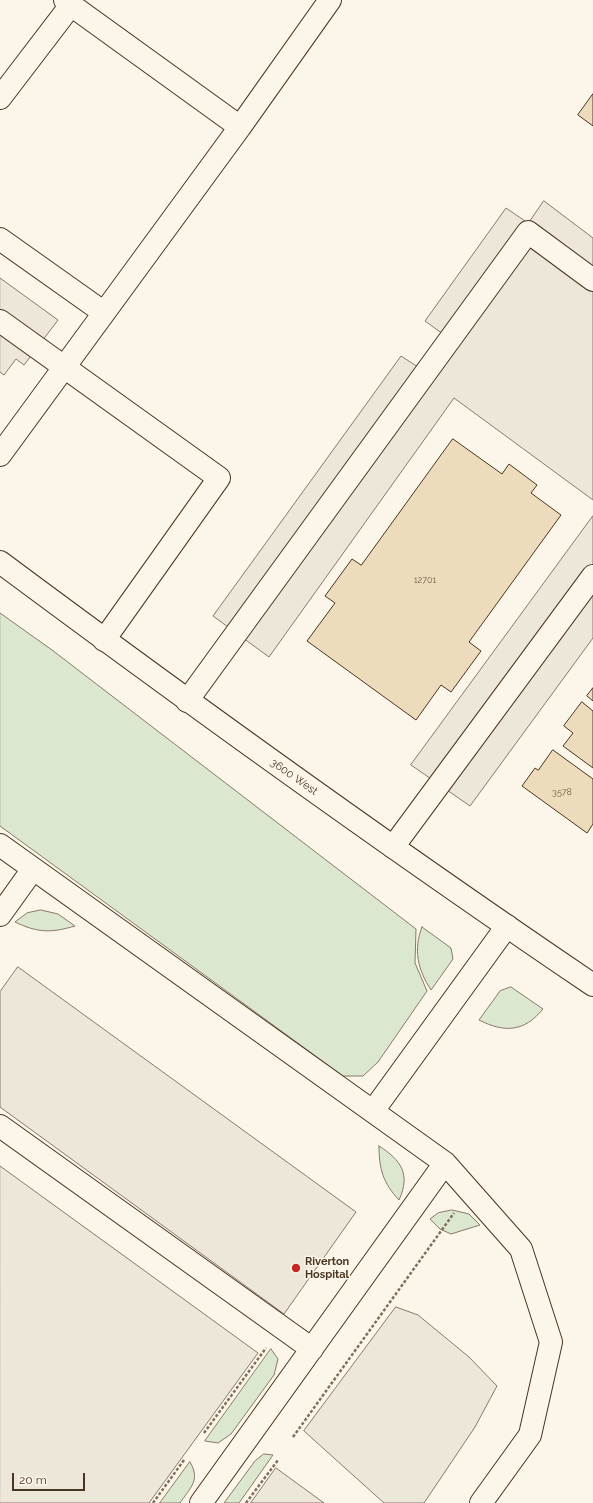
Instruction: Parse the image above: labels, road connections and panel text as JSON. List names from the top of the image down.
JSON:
{
  "streets": {
    "street": ["3600 West"]
  },
  "places": ["Riverton Hospital"],
  "house_numbers": ["12701", "3578"],
  "scale_bar": "20 m"
}
